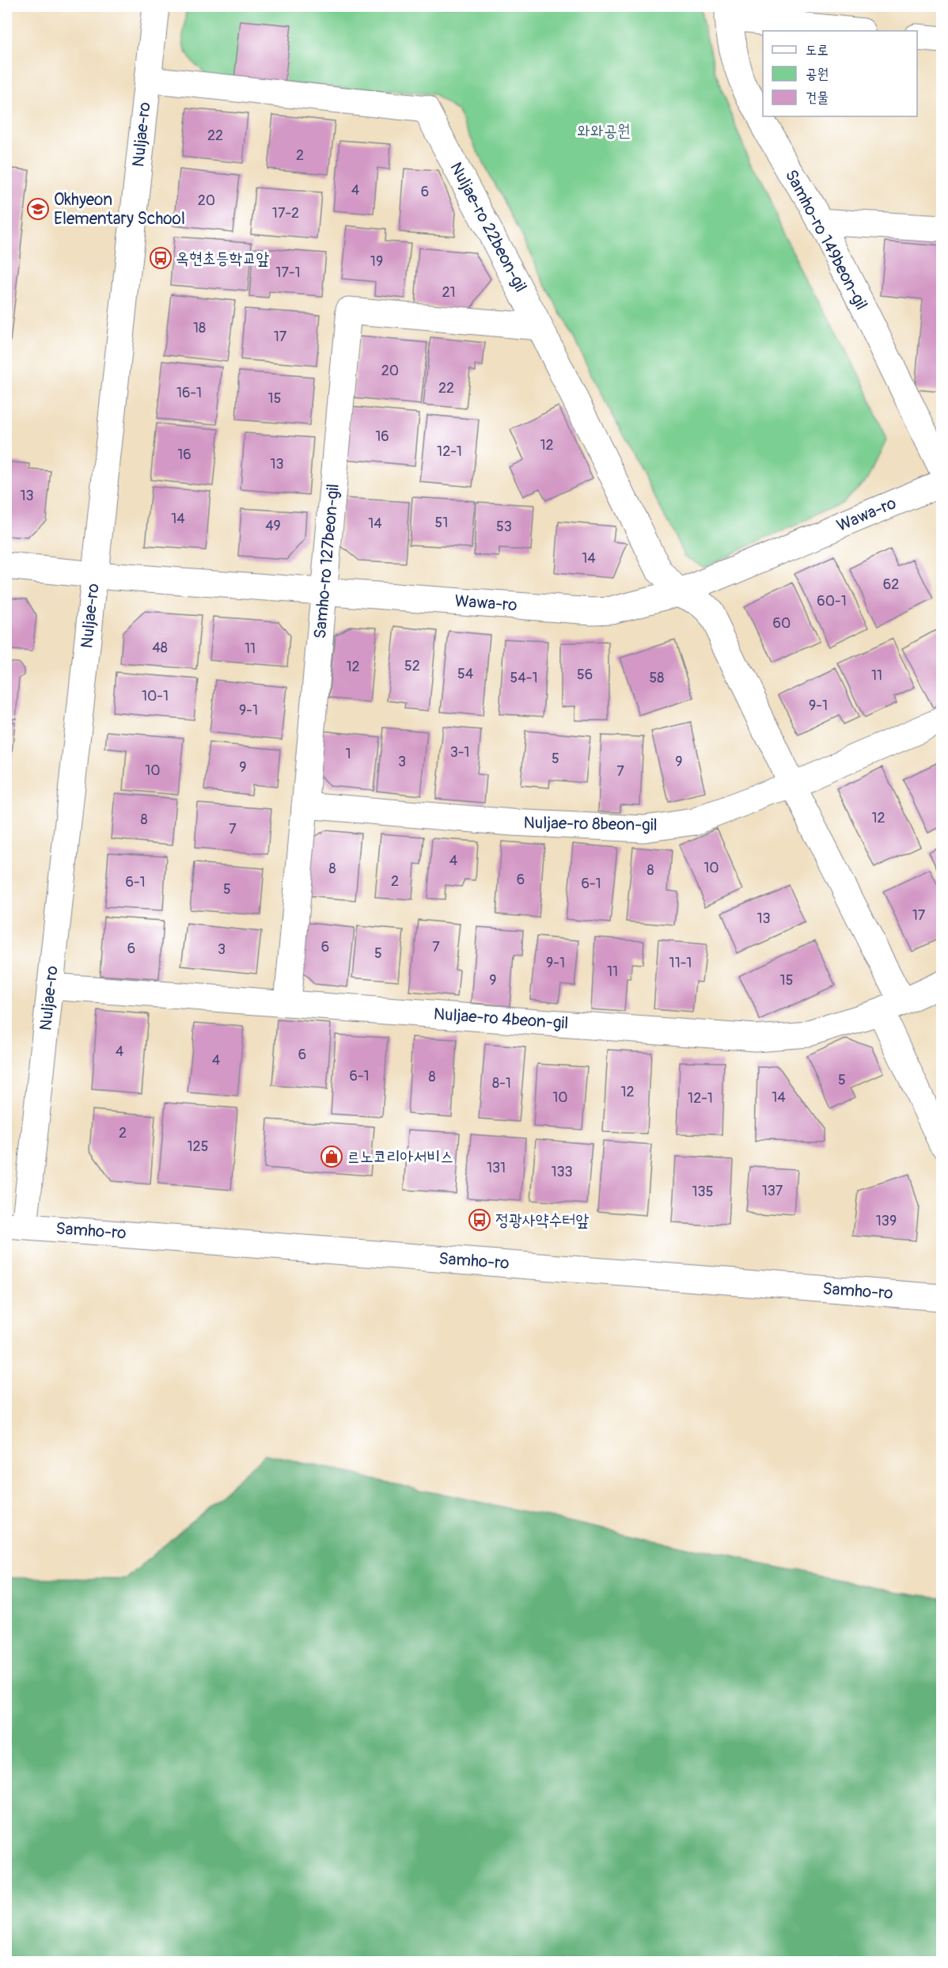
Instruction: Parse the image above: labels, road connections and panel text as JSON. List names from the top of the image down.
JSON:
{
  "streets": {
    "street": [
      "Nuljae-ro",
      "Nuljae-ro 22beon-gil",
      "Samho-ro 149beon-gil",
      "Wawa-ro",
      "Samho-ro 127beon-gil",
      "Nuljae-ro 8beon-gil",
      "Nuljae-ro 4beon-gil",
      "Samho-ro"
    ]
  },
  "crossings": [
    ["Nuljae-ro", "Nuljae-ro 22beon-gil"],
    ["Nuljae-ro", "Wawa-ro"],
    ["Nuljae-ro", "Nuljae-ro 4beon-gil"],
    ["Nuljae-ro", "Samho-ro"],
    ["Nuljae-ro 22beon-gil", "Wawa-ro"],
    ["Nuljae-ro 22beon-gil", "Samho-ro 127beon-gil"],
    ["Wawa-ro", "Samho-ro 127beon-gil"],
    ["Samho-ro 127beon-gil", "Nuljae-ro 8beon-gil"],
    ["Samho-ro 127beon-gil", "Nuljae-ro 4beon-gil"]
  ],
  "parks": ["와와공원"],
  "places": {
    "school or university": ["Okhyeon Elementary School"],
    "bus stop": ["옥현초등학교앞", "정광사약수터앞"],
    "shop": ["르노코리아서비스"]
  },
  "house_numbers": [
    "22",
    "2",
    "4",
    "6",
    "20",
    "17-2",
    "19",
    "17-1",
    "21",
    "18",
    "17",
    "20",
    "22",
    "16-1",
    "15",
    "16",
    "12",
    "12-1",
    "16",
    "13",
    "13",
    "14",
    "51",
    "14",
    "49",
    "53",
    "14",
    "62",
    "60-1",
    "60",
    "48",
    "11",
    "52",
    "12",
    "54",
    "56",
    "11",
    "54-1",
    "58",
    "10-1",
    "9-1",
    "9-1",
    "3-1",
    "1",
    "5",
    "3",
    "9",
    "9",
    "10",
    "7",
    "12",
    "8",
    "7",
    "4",
    "10",
    "8",
    "8",
    "6",
    "2",
    "6-1",
    "6-1",
    "5",
    "17",
    "13",
    "6",
    "7",
    "6",
    "3",
    "5",
    "9-1",
    "11-1",
    "11",
    "9",
    "15",
    "4",
    "6",
    "4",
    "6-1",
    "8",
    "5",
    "8-1",
    "12",
    "10",
    "14",
    "12-1",
    "2",
    "125",
    "131",
    "133",
    "137",
    "135",
    "139"
  ],
  "legend": ["도로", "공원", "건물"]
}
